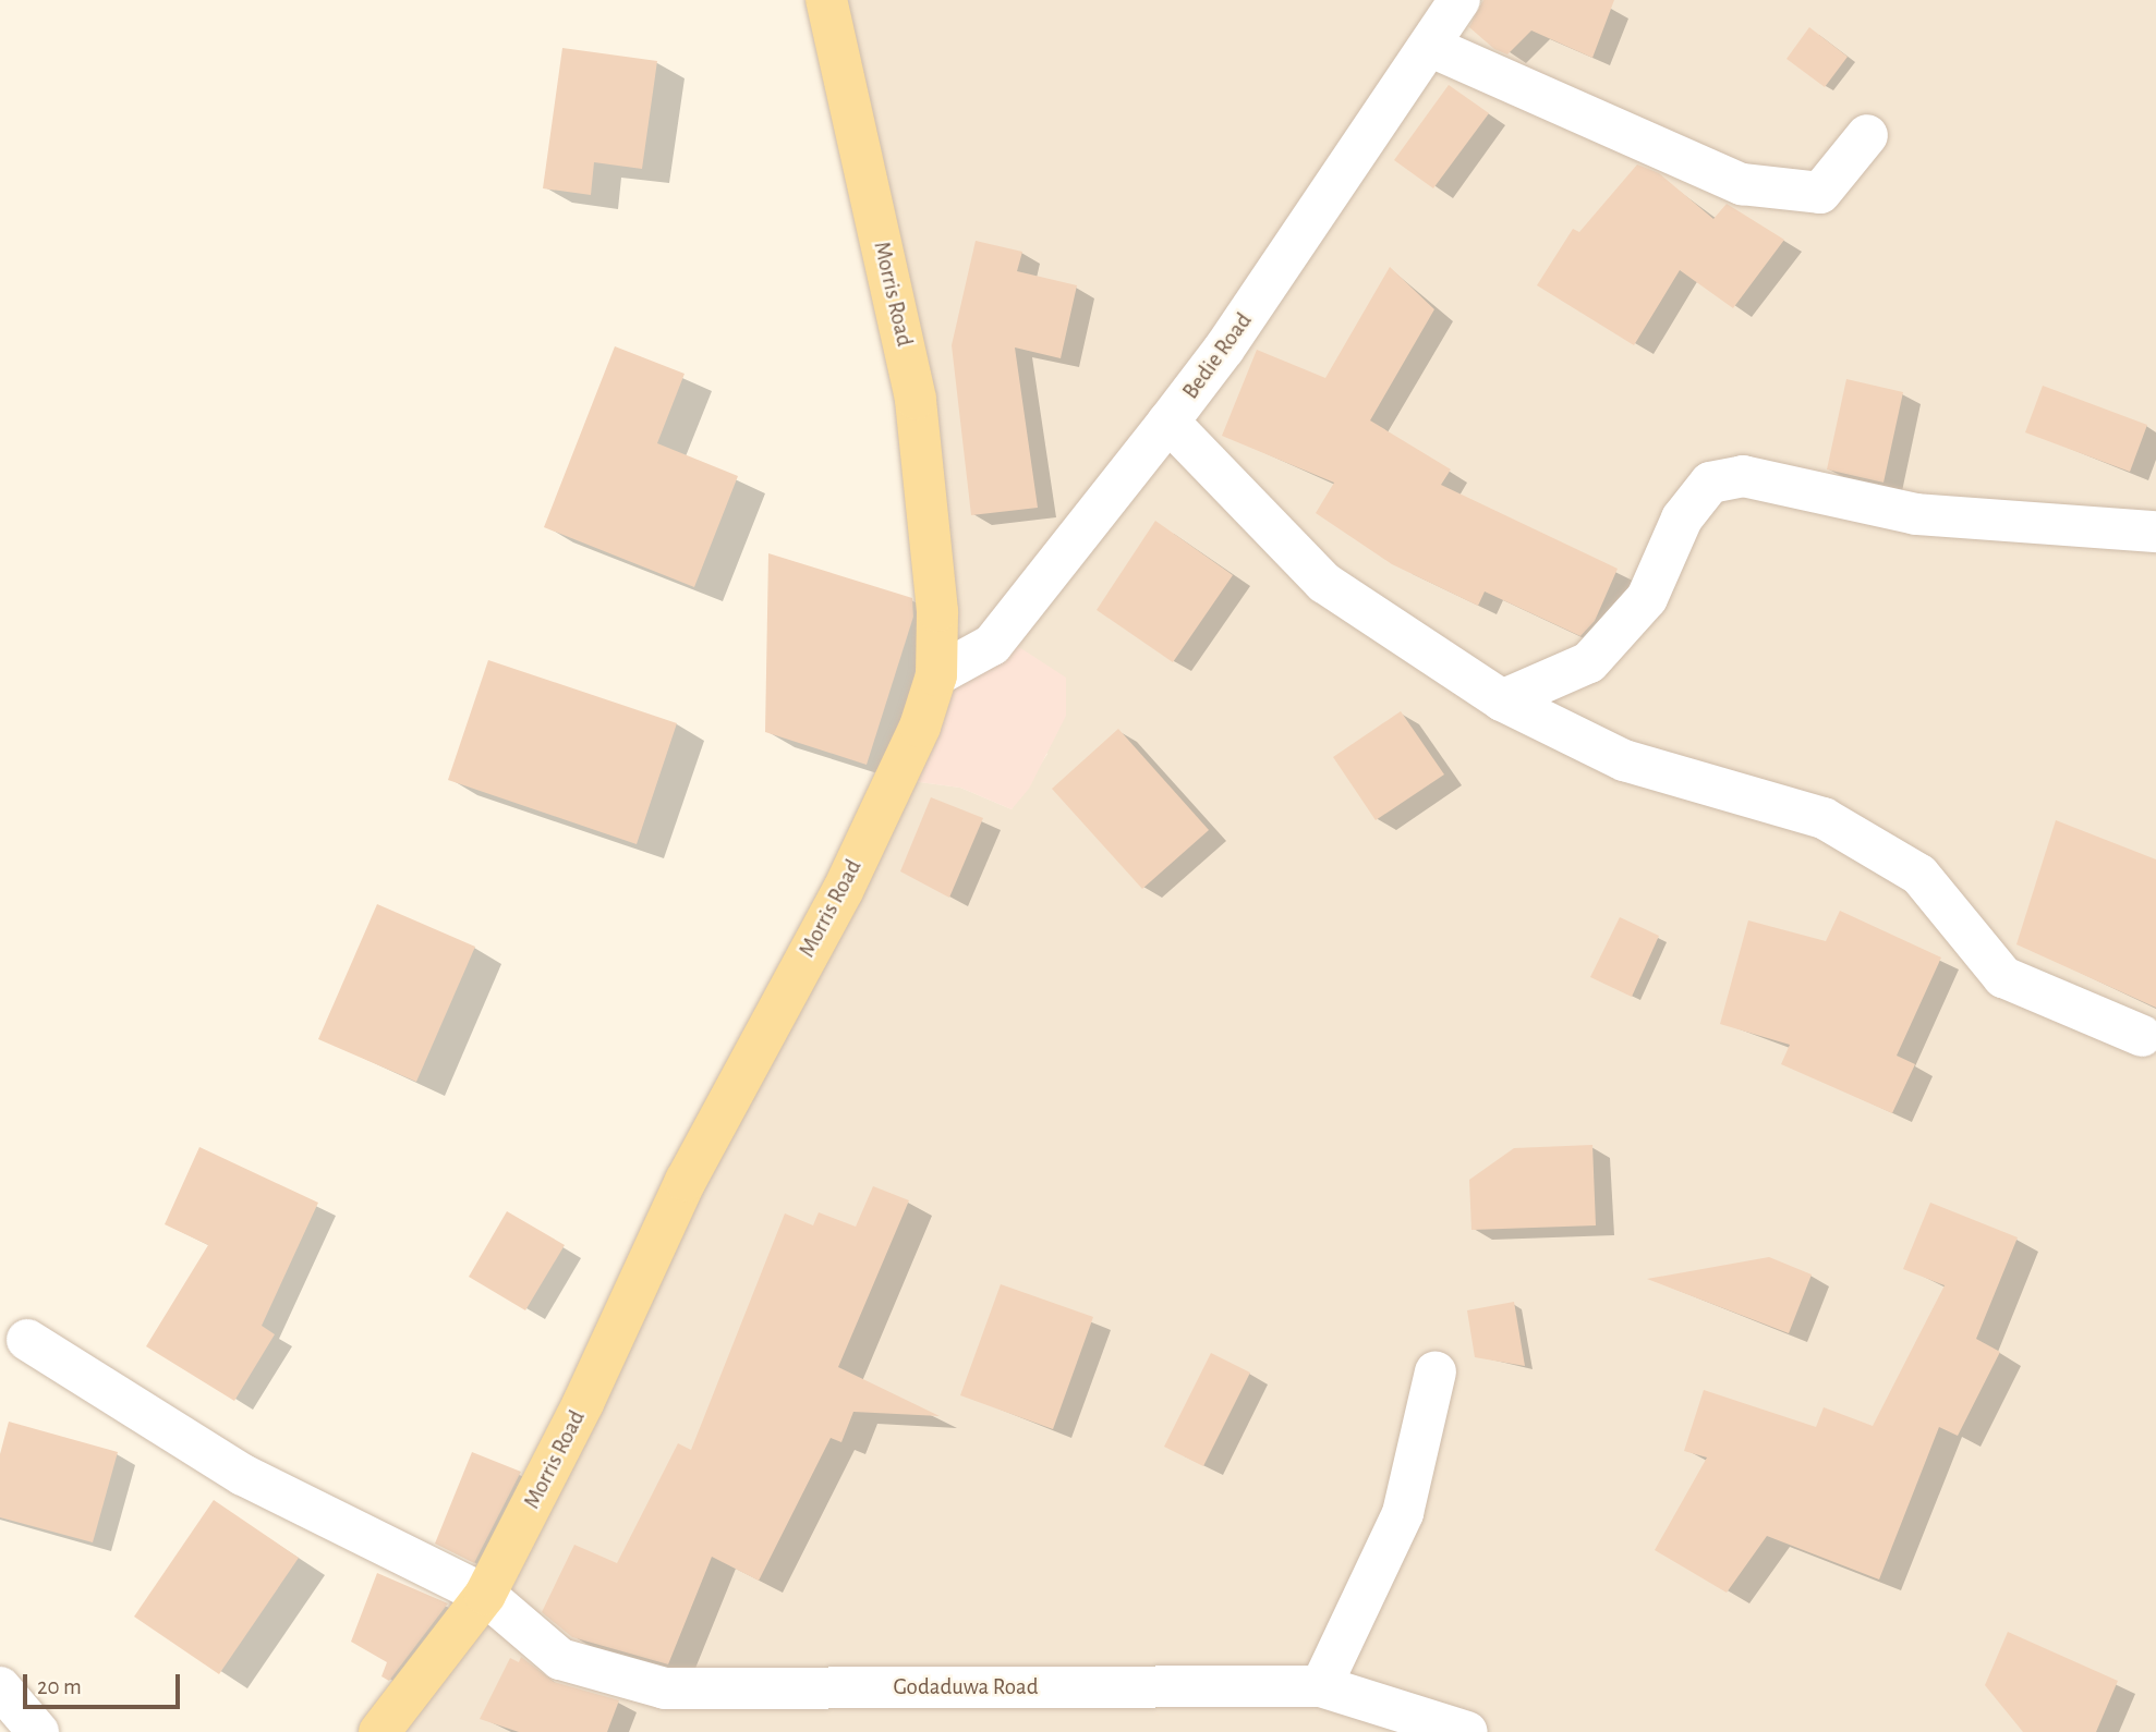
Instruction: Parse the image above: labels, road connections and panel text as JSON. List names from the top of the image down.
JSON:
{
  "streets": {
    "main road": ["Morris Road"],
    "street": ["Bedie Road", "Godaduwa Road"]
  },
  "crossings": [
    ["Morris Road", "Bedie Road"],
    ["Morris Road", "Godaduwa Road"]
  ],
  "scale_bar": "20 m"
}
